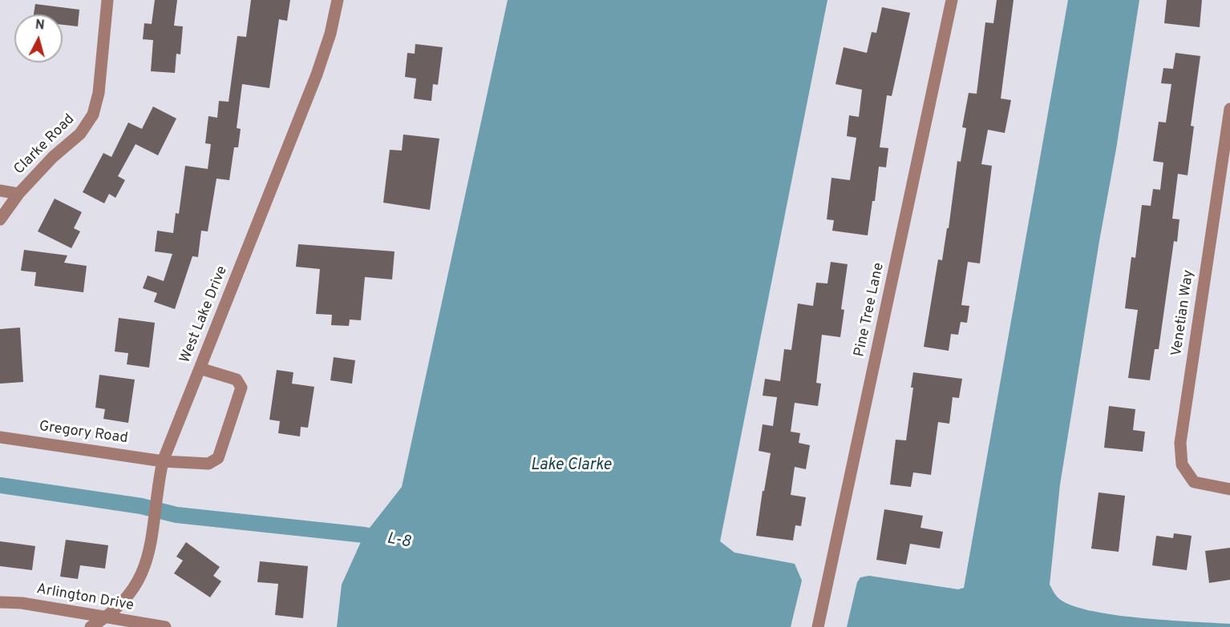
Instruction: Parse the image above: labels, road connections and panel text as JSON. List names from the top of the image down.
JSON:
{
  "streets": {
    "street": [
      "Clarke Road",
      "Pine Tree Lane",
      "Venetian Way",
      "West Lake Drive",
      "Gregory Road",
      "Arlington Drive"
    ]
  },
  "crossings": [
    ["West Lake Drive", "Gregory Road"],
    ["West Lake Drive", "Arlington Drive"]
  ],
  "water": ["Lake Clarke", "L-8"],
  "north": "top"
}
